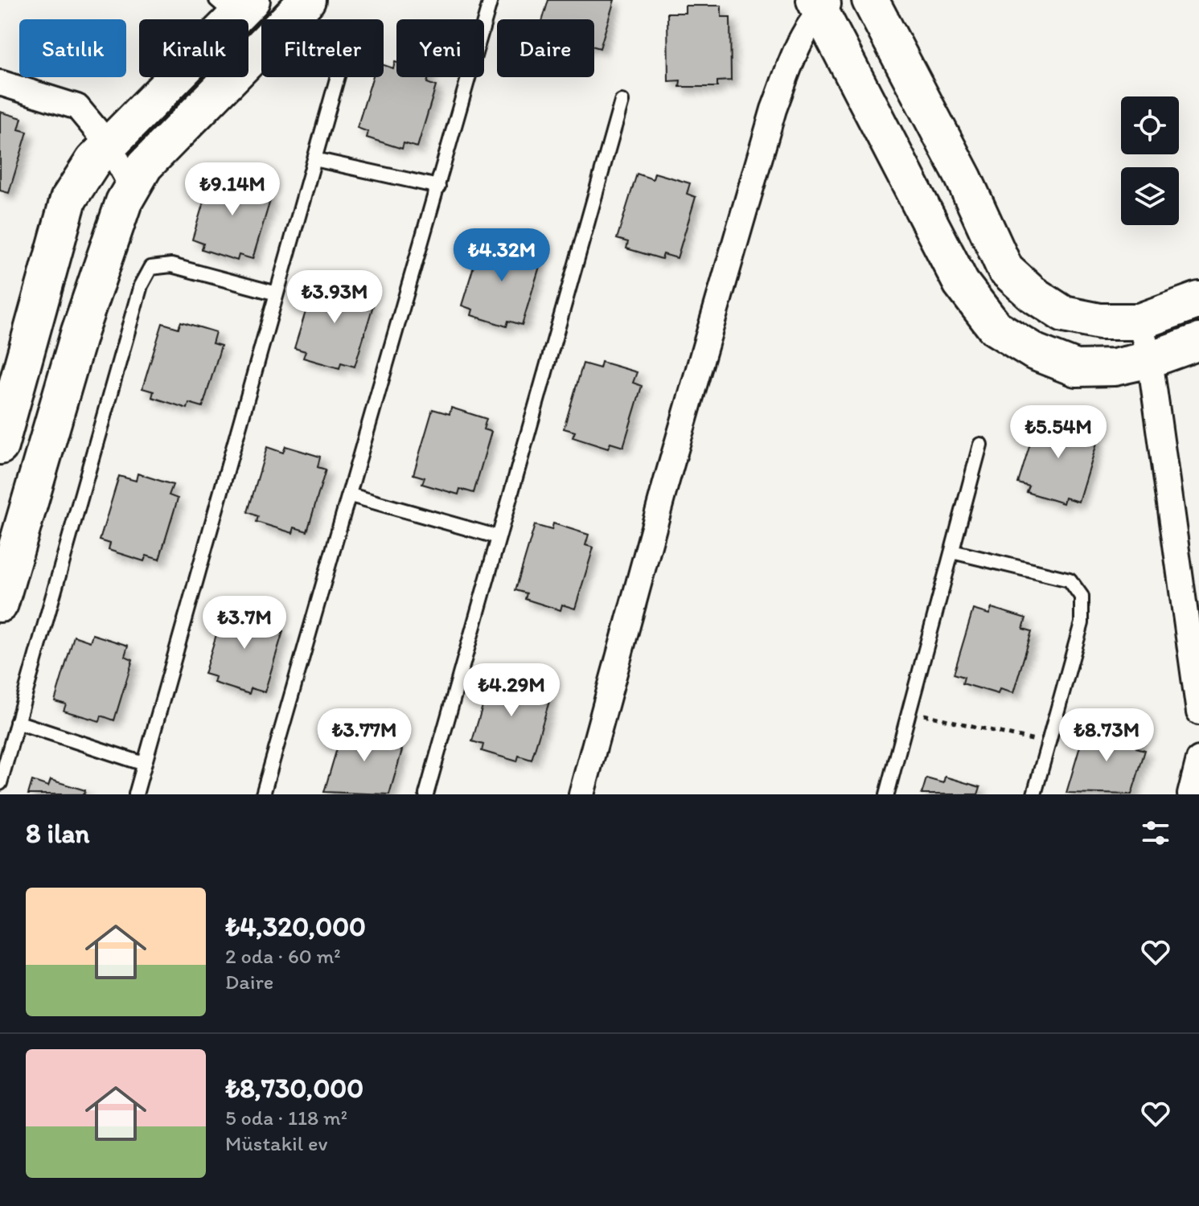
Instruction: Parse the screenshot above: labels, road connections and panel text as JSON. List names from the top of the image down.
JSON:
{
  "page": {
    "chip": [
      "Satılık",
      "Kiralık",
      "Filtreler",
      "Yeni",
      "Daire"
    ],
    "price": [
      "₺9.14M",
      "₺4.32M",
      "₺3.93M",
      "₺5.54M",
      "₺3.7M",
      "₺4.29M",
      "₺3.77M",
      "₺8.73M"
    ],
    "heading": "8 ilan",
    "list": [
      {
        "name": "₺4,320,000",
        "note": "2 oda · 60 m² · Daire"
      },
      {
        "name": "₺8,730,000",
        "note": "5 oda · 118 m² · Müstakil ev"
      }
    ]
  }
}
